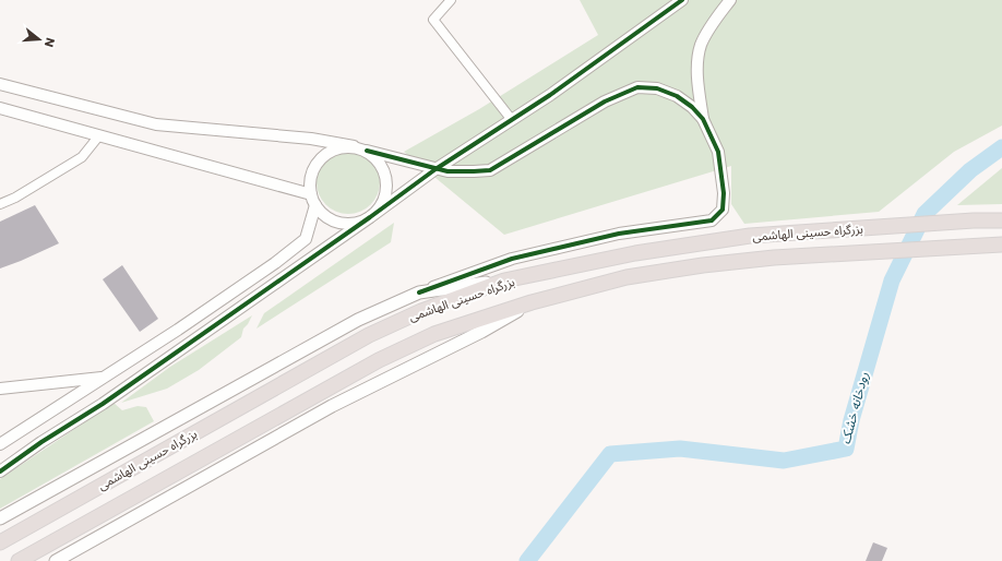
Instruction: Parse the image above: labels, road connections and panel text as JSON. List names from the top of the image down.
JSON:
{
  "streets": {
    "highway": ["بزرگراه حسینی الهاشمی"]
  },
  "water": ["رودخانه خشک"],
  "north": "right"
}
